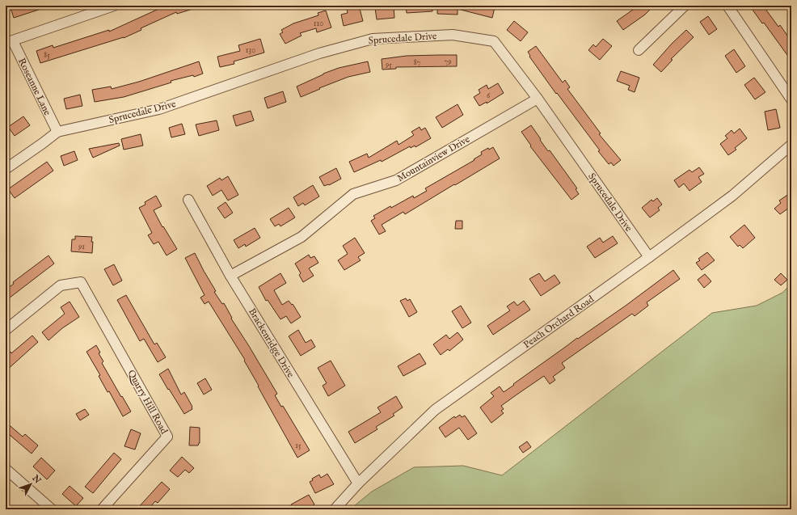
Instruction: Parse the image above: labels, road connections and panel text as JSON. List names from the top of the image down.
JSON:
{
  "streets": {
    "street": [
      "Sprucedale Drive",
      "Roseanne Lane",
      "Mountainview Drive",
      "Peach Orchard Road",
      "Brackenridge Drive",
      "Quarry Hill Road"
    ]
  },
  "crossings": [
    ["Sprucedale Drive", "Roseanne Lane"],
    ["Sprucedale Drive", "Mountainview Drive"],
    ["Sprucedale Drive", "Peach Orchard Road"],
    ["Mountainview Drive", "Brackenridge Drive"],
    ["Peach Orchard Road", "Brackenridge Drive"]
  ],
  "house_numbers": [
    "110",
    "130",
    "85",
    "79",
    "87",
    "95",
    "6",
    "91",
    "15"
  ],
  "north": "top right"
}
